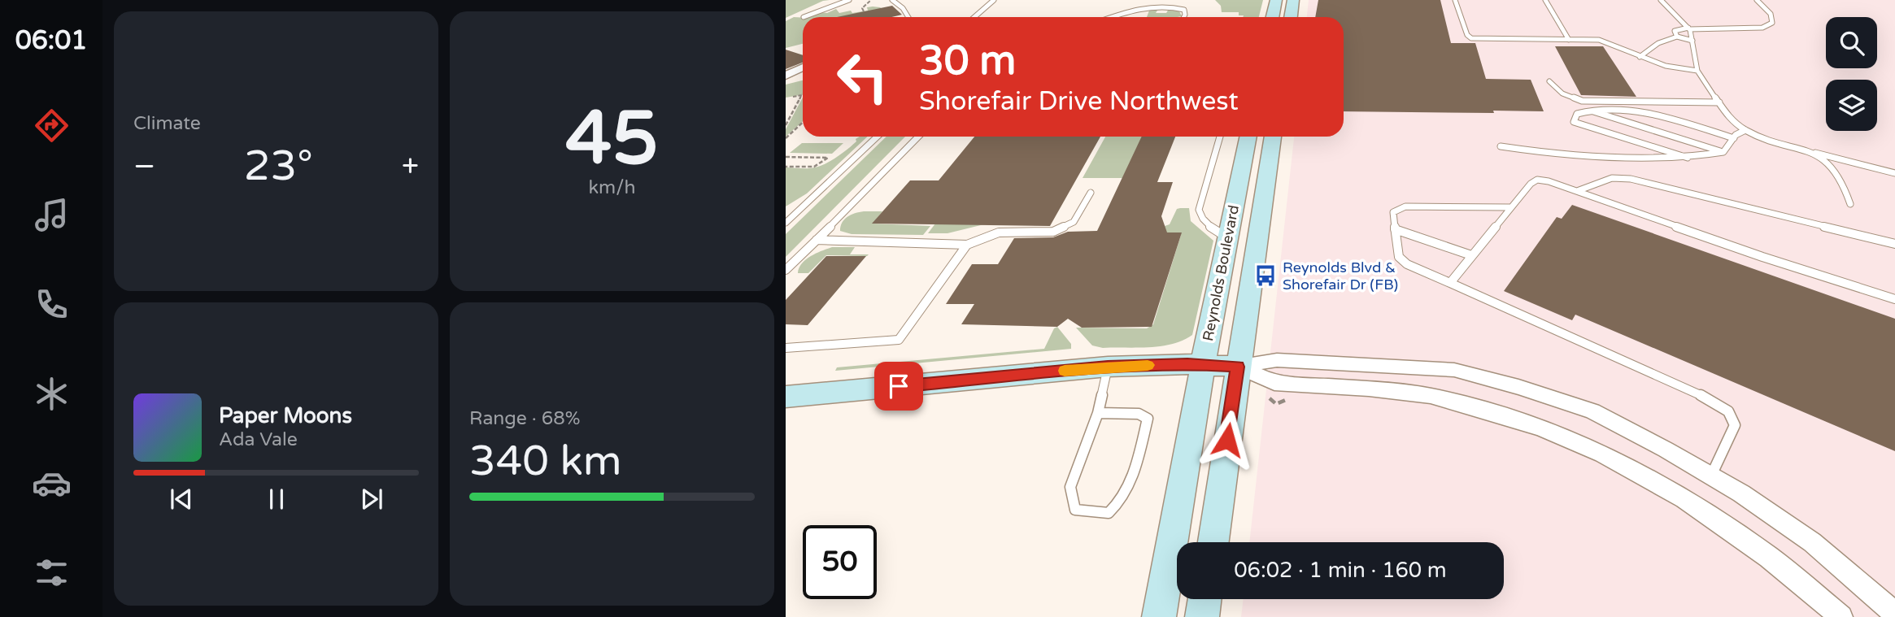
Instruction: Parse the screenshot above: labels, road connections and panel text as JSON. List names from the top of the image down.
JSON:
{
  "streets": {
    "main road": ["Reynolds Boulevard"]
  },
  "places": {
    "bus stop": ["Reynolds Blvd & Shorefair Dr (FB)"]
  },
  "page": {
    "tabs": "06:01",
    "tile": [
      "Climate",
      ["45", "km/h"],
      ["Range · 68%", "340 km"]
    ],
    "turn": ["30 m", "Shorefair Drive Northwest"],
    "heat": ["−", "23°", "+"],
    "song": ["Paper Moons", "Ada Vale"],
    "limit": "50",
    "trip": "06:02 · 1 min · 160 m"
  }
}
